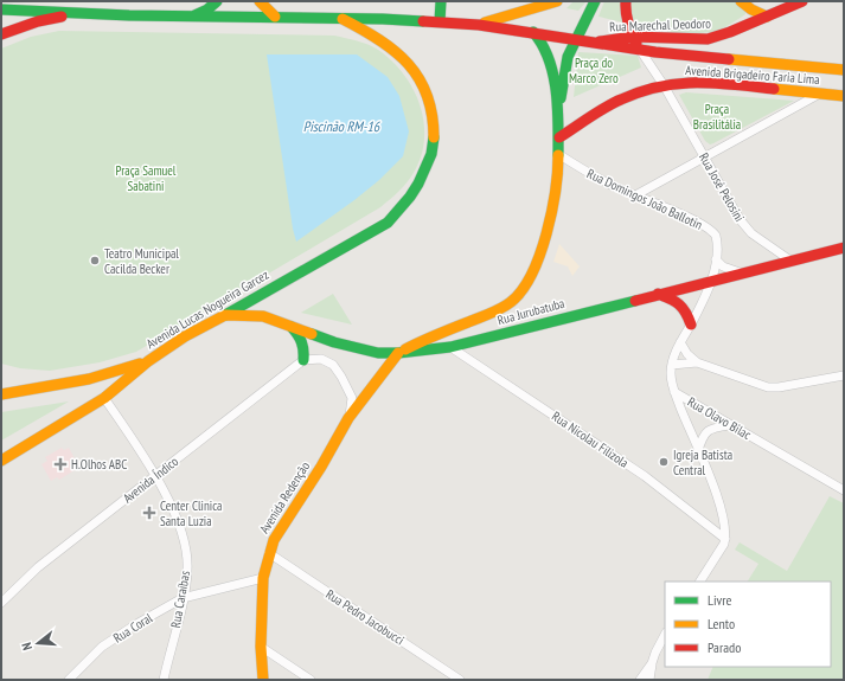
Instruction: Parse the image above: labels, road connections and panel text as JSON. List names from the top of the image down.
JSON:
{
  "streets": {
    "main road": [
      "Rua Marechal Deodoro",
      "Avenida Brigadeiro Faria Lima",
      "Avenida Lucas Nogueira Garcez",
      "Rua Jurubatuba",
      "Avenida Redenção"
    ],
    "street": [
      "Rua José Pelosini",
      "Rua Domingos João Ballotin",
      "Rua Olavo Bilac",
      "Rua Nicolau Filizola",
      "Avenida Índico",
      "Rua Caraíbas",
      "Rua Pedro Jacobucci",
      "Rua Coral"
    ]
  },
  "crossings": [
    ["Rua Marechal Deodoro", "Avenida Brigadeiro Faria Lima"],
    ["Rua Marechal Deodoro", "Rua José Pelosini"],
    ["Rua Marechal Deodoro", "Avenida Lucas Nogueira Garcez"],
    ["Avenida Brigadeiro Faria Lima", "Rua José Pelosini"],
    ["Rua José Pelosini", "Rua Jurubatuba"],
    ["Rua Domingos João Ballotin", "Rua Jurubatuba"],
    ["Rua Domingos João Ballotin", "Rua Olavo Bilac"],
    ["Avenida Lucas Nogueira Garcez", "Rua Jurubatuba"],
    ["Avenida Lucas Nogueira Garcez", "Rua Caraíbas"],
    ["Rua Jurubatuba", "Rua Olavo Bilac"],
    ["Rua Jurubatuba", "Rua Nicolau Filizola"],
    ["Rua Jurubatuba", "Avenida Redenção"],
    ["Avenida Índico", "Rua Caraíbas"],
    ["Avenida Redenção", "Rua Pedro Jacobucci"],
    ["Avenida Redenção", "Rua Coral"],
    ["Rua Caraíbas", "Rua Coral"]
  ],
  "water": ["Piscinão RM-16"],
  "parks": ["Praça do Marco Zero", "Praça Brasilitália", "Praça Samuel Sabatini"],
  "places": {
    "other": ["Teatro Municipal Cacilda Becker", "Igreja Batista Central"],
    "health": ["H.Olhos ABC", "Center Clinica Santa Luzia"]
  },
  "legend": ["Livre", "Lento", "Parado"],
  "north": "left"
}
